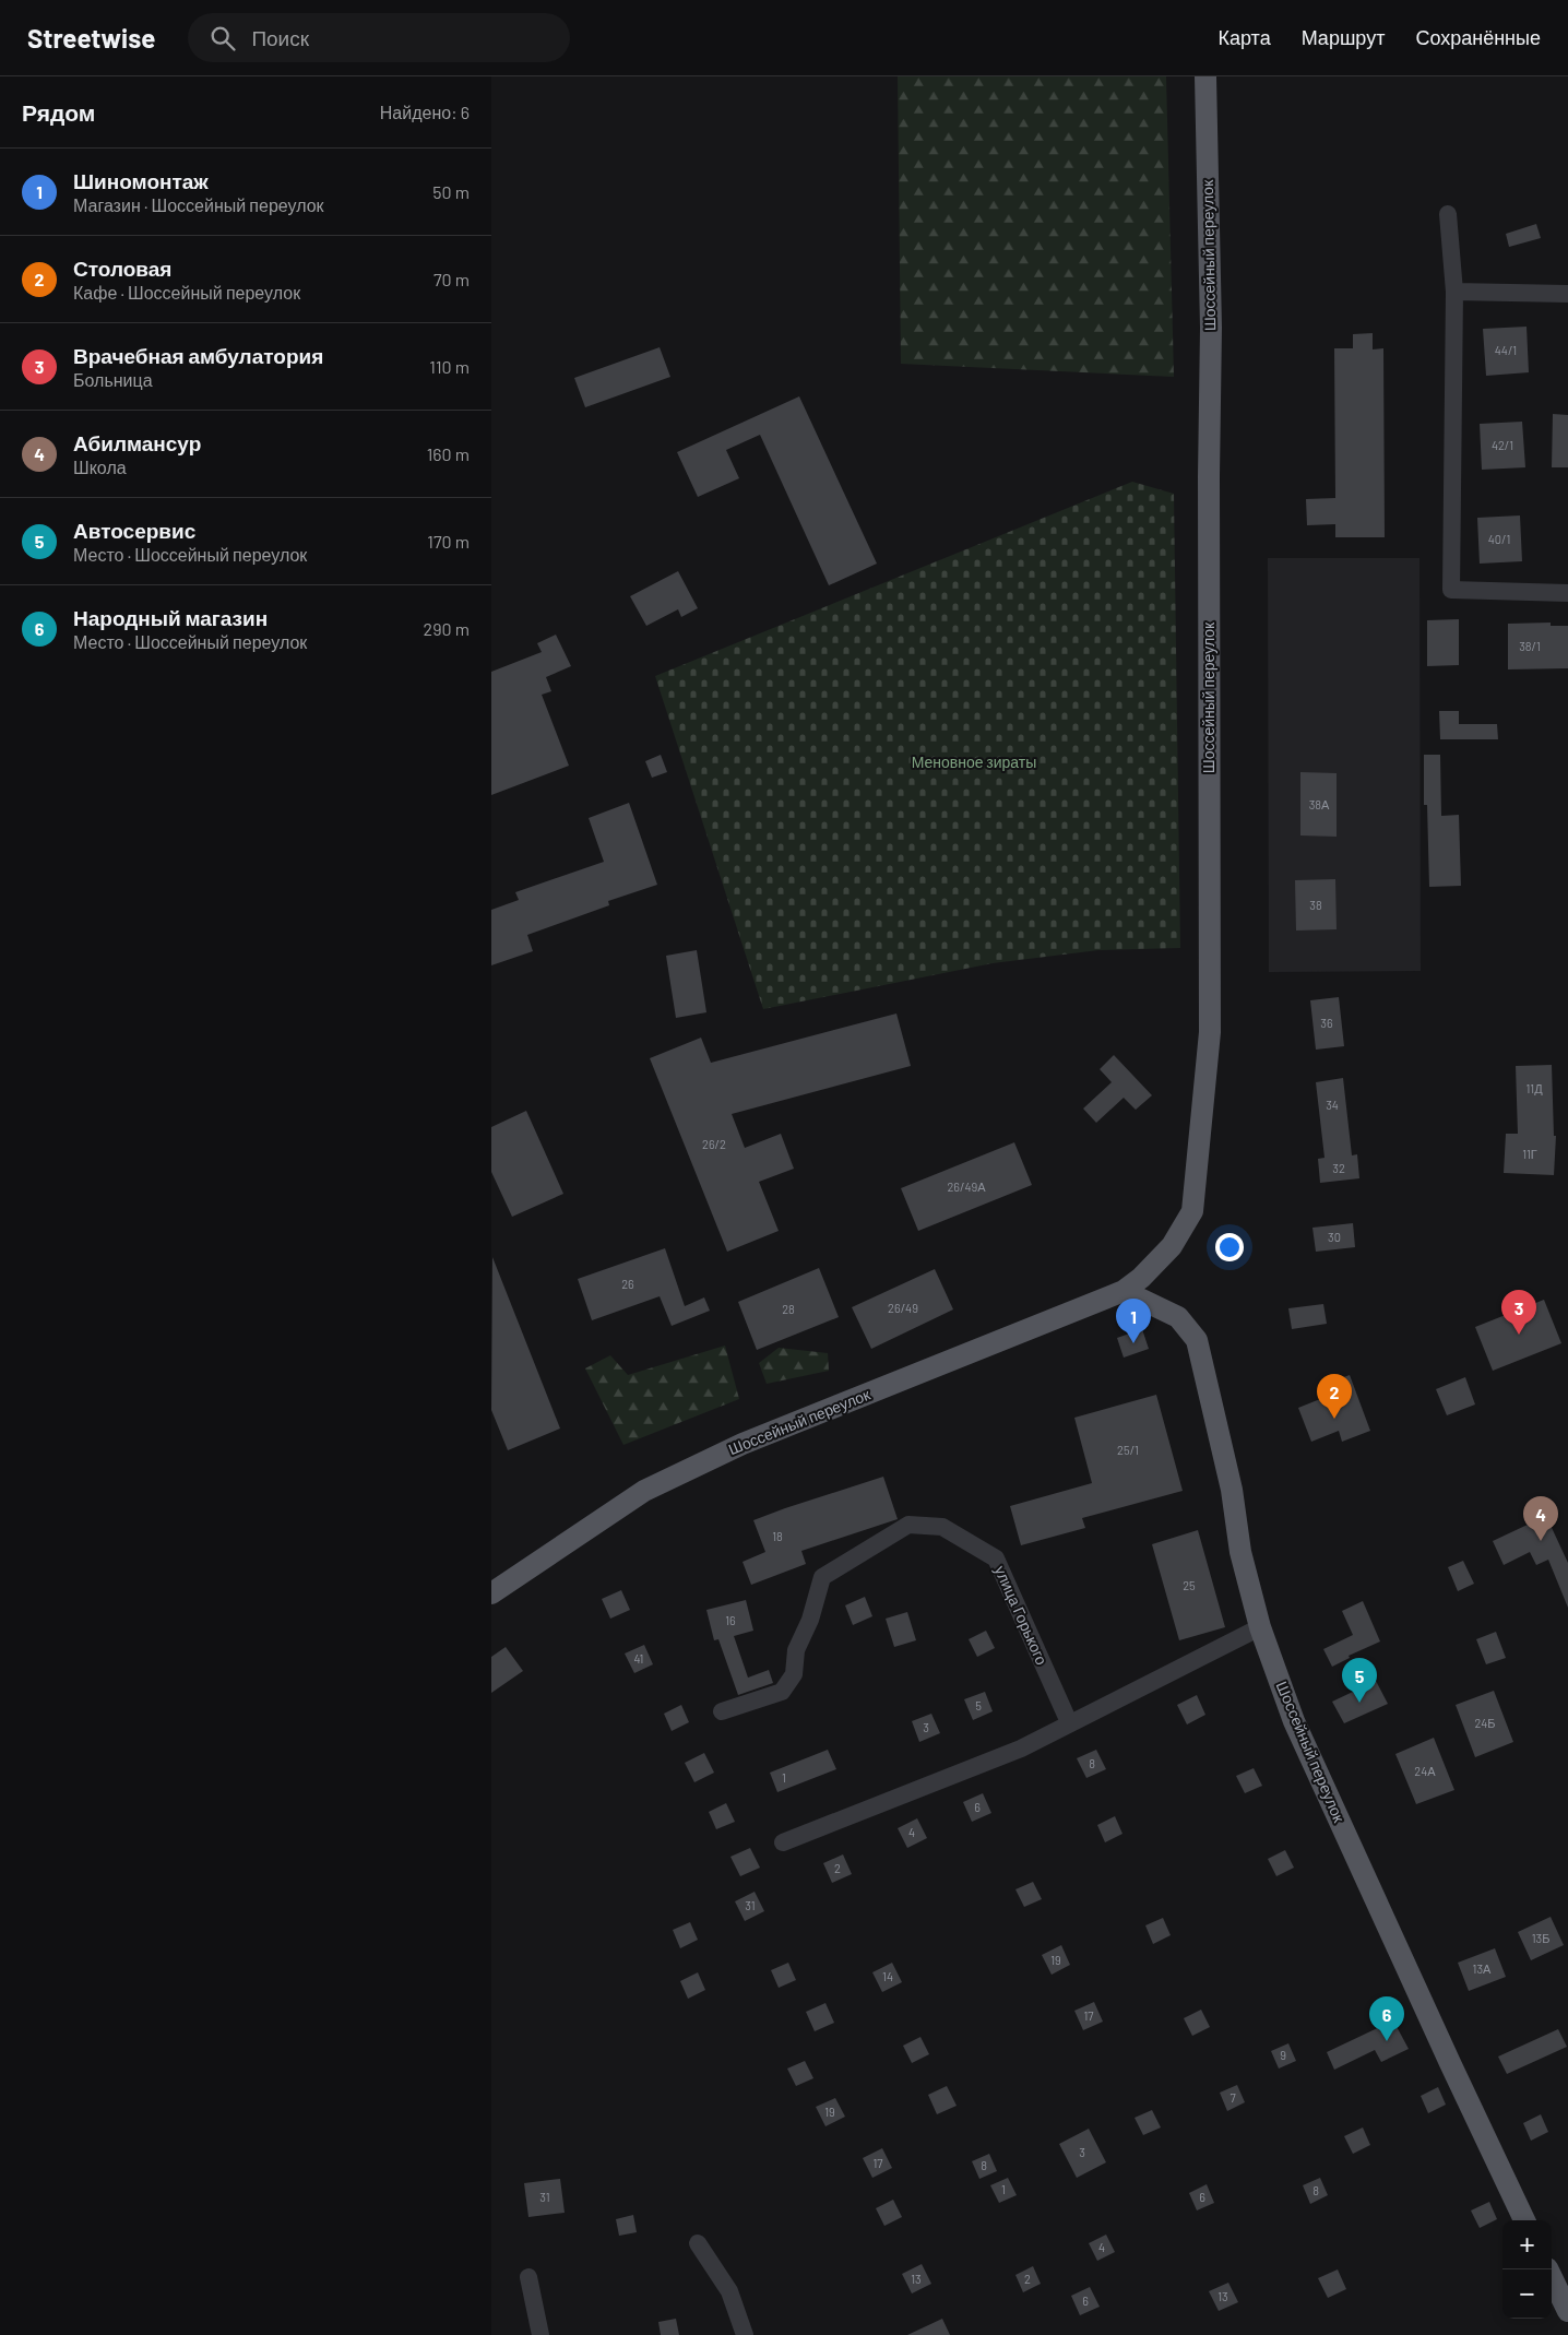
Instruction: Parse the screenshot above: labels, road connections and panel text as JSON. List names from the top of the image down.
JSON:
{
  "streets": {
    "main road": ["Шоссейный переулок"],
    "street": ["улица Горького"]
  },
  "parks": ["Меновное зираты"],
  "house_numbers": [
    "44/1",
    "42/1",
    "40/1",
    "38/1",
    "38А",
    "38",
    "36",
    "11Д",
    "34",
    "26/2",
    "11Г",
    "32",
    "26/49А",
    "30",
    "26",
    "26/49",
    "28",
    "25/1",
    "18",
    "25",
    "16",
    "41",
    "5",
    "24Б",
    "3",
    "8",
    "24А",
    "1",
    "6",
    "4",
    "2",
    "31",
    "13Б",
    "19",
    "13А",
    "14",
    "17",
    "9",
    "7",
    "19",
    "3",
    "17",
    "8",
    "1",
    "8",
    "31",
    "6",
    "4",
    "13",
    "2",
    "13",
    "6"
  ],
  "page": {
    "header": "Streetwise",
    "search": "Поиск",
    "nav": ["Карта", "Маршрут", "Сохранённые"],
    "heading": ["Рядом", "Найдено: 6"],
    "list": [
      {
        "mark": "1",
        "name": "Шиномонтаж",
        "note": "Магазин · Шоссейный переулок",
        "value": "50 m"
      },
      {
        "mark": "2",
        "name": "Столовая",
        "note": "Кафе · Шоссейный переулок",
        "value": "70 m"
      },
      {
        "mark": "3",
        "name": "Врачебная амбулатория",
        "note": "Больница",
        "value": "110 m"
      },
      {
        "mark": "4",
        "name": "Абилмансур",
        "note": "Школа",
        "value": "160 m"
      },
      {
        "mark": "5",
        "name": "Автосервис",
        "note": "Место · Шоссейный переулок",
        "value": "170 m"
      },
      {
        "mark": "6",
        "name": "Народный магазин",
        "note": "Место · Шоссейный переулок",
        "value": "290 m"
      }
    ],
    "pins": [
      "3",
      "1",
      "2",
      "4",
      "5",
      "6"
    ],
    "map_buttons": ["+", "−"]
  }
}
